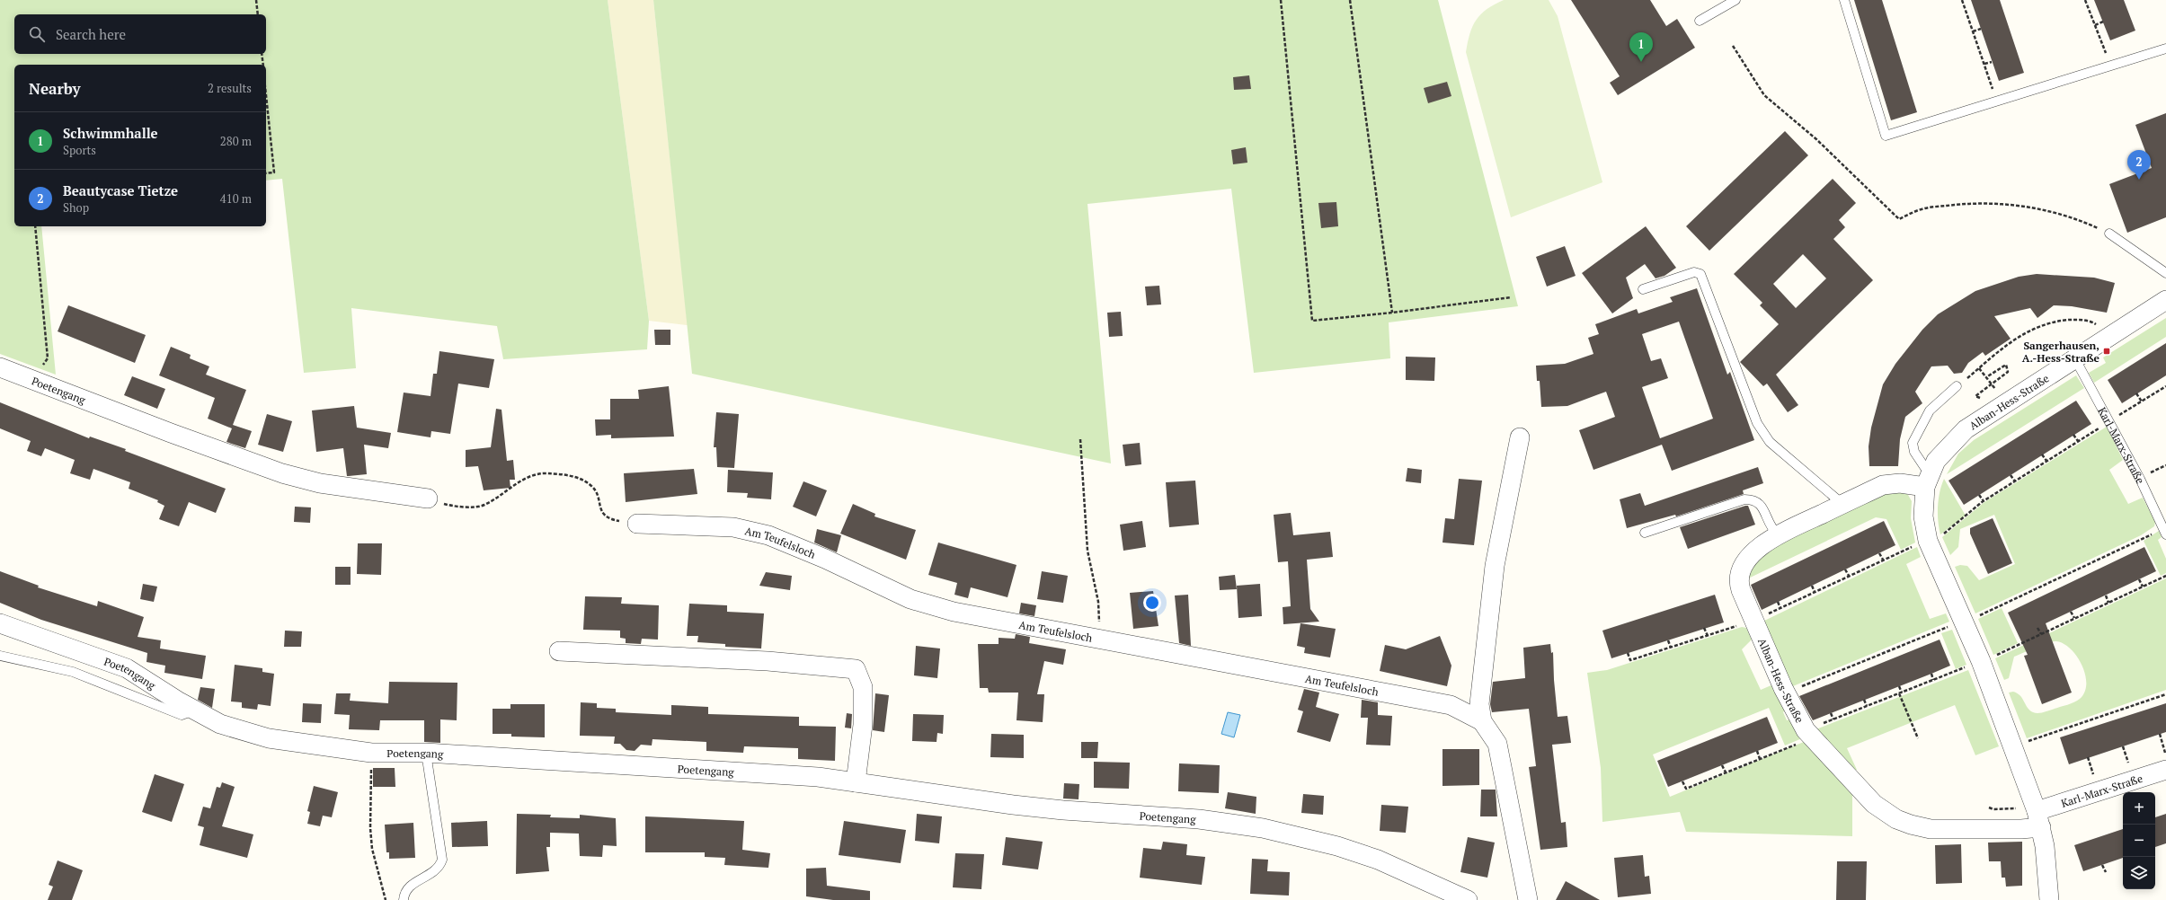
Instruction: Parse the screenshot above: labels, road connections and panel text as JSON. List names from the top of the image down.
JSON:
{
  "streets": {
    "street": [
      "Poetengang",
      "Alban-Hess-Straße",
      "Karl-Marx-Straße",
      "Am Teufelsloch"
    ]
  },
  "crossings": [
    ["Alban-Hess-Straße", "Karl-Marx-Straße"]
  ],
  "places": {
    "transit": ["Sangerhausen, A.-Hess-Straße"]
  },
  "page": {
    "search": "Search here",
    "pins": ["1", "2"],
    "heading": ["Nearby", "2 results"],
    "list": [
      {
        "mark": "1",
        "name": "Schwimmhalle",
        "note": "Sports",
        "value": "280 m"
      },
      {
        "mark": "2",
        "name": "Beautycase Tietze",
        "note": "Shop",
        "value": "410 m"
      }
    ],
    "map_buttons": ["+", "−"]
  }
}
